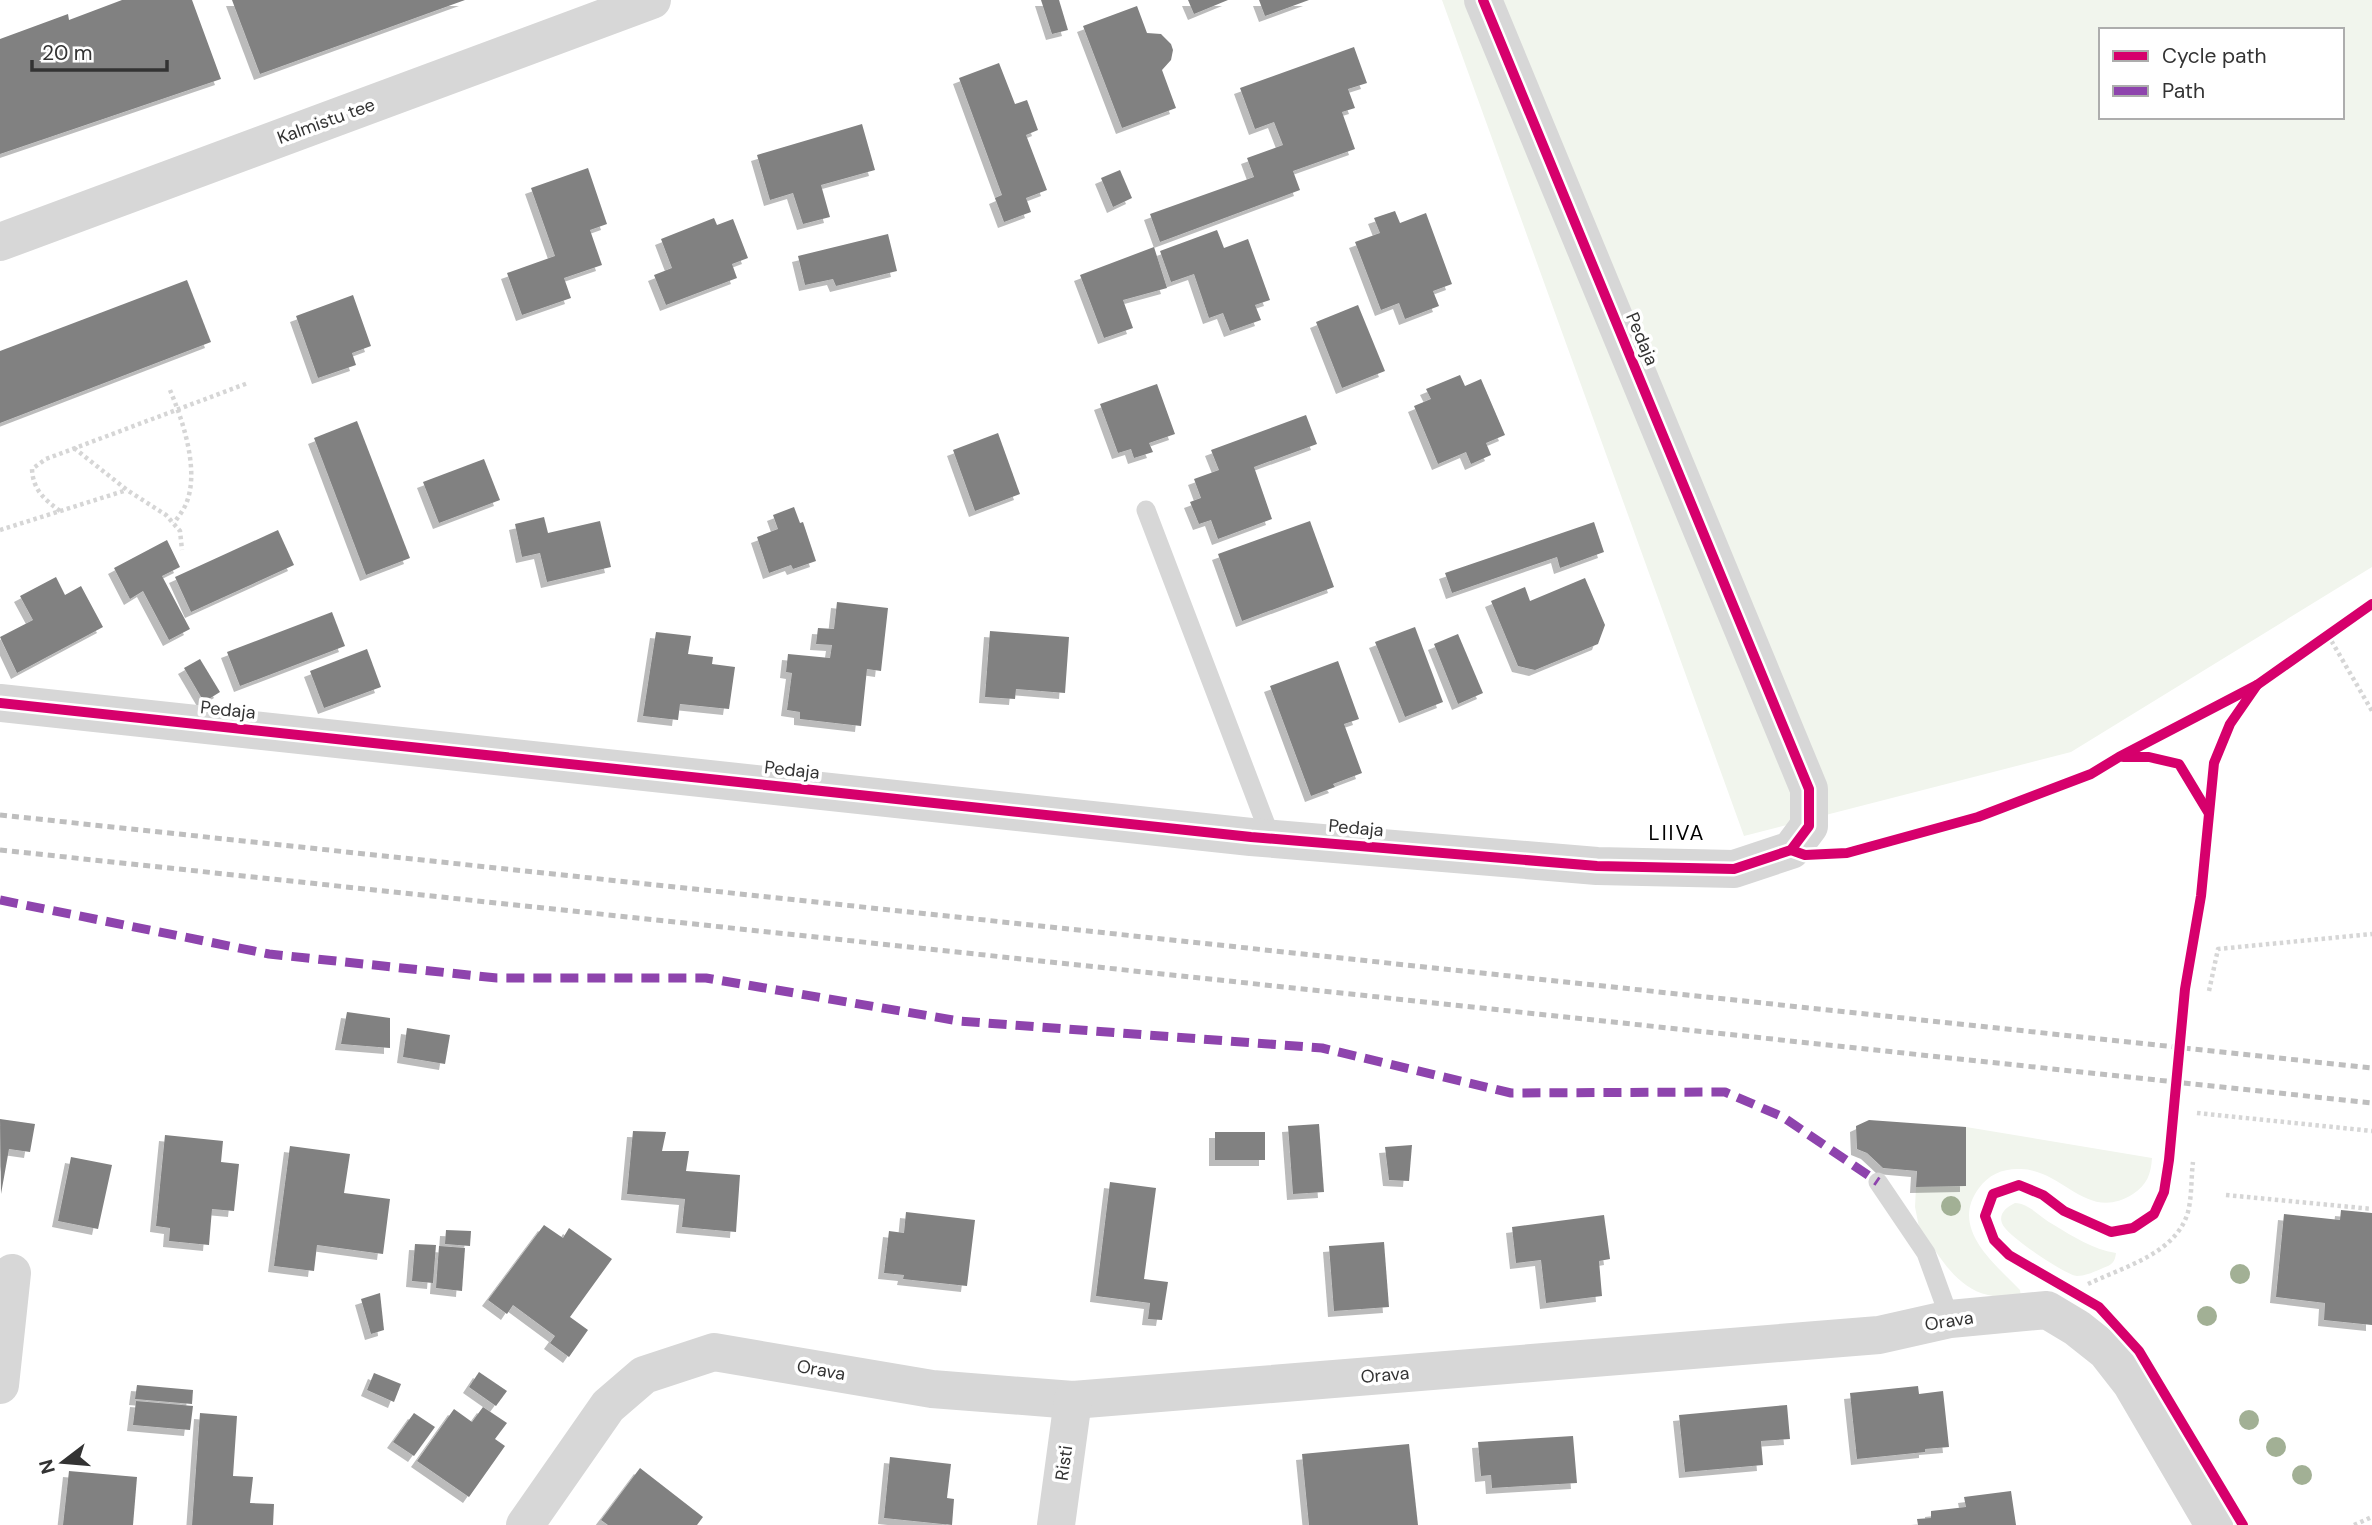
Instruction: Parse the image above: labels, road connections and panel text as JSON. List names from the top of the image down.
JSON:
{
  "streets": {
    "street": [
      "Kalmistu tee",
      "Pedaja",
      "Orava",
      "Risti"
    ]
  },
  "crossings": [
    ["Orava", "Risti"]
  ],
  "districts": ["LIIVA"],
  "legend": ["Cycle path", "Path"],
  "scale_bar": "20 m",
  "north": "left"
}
